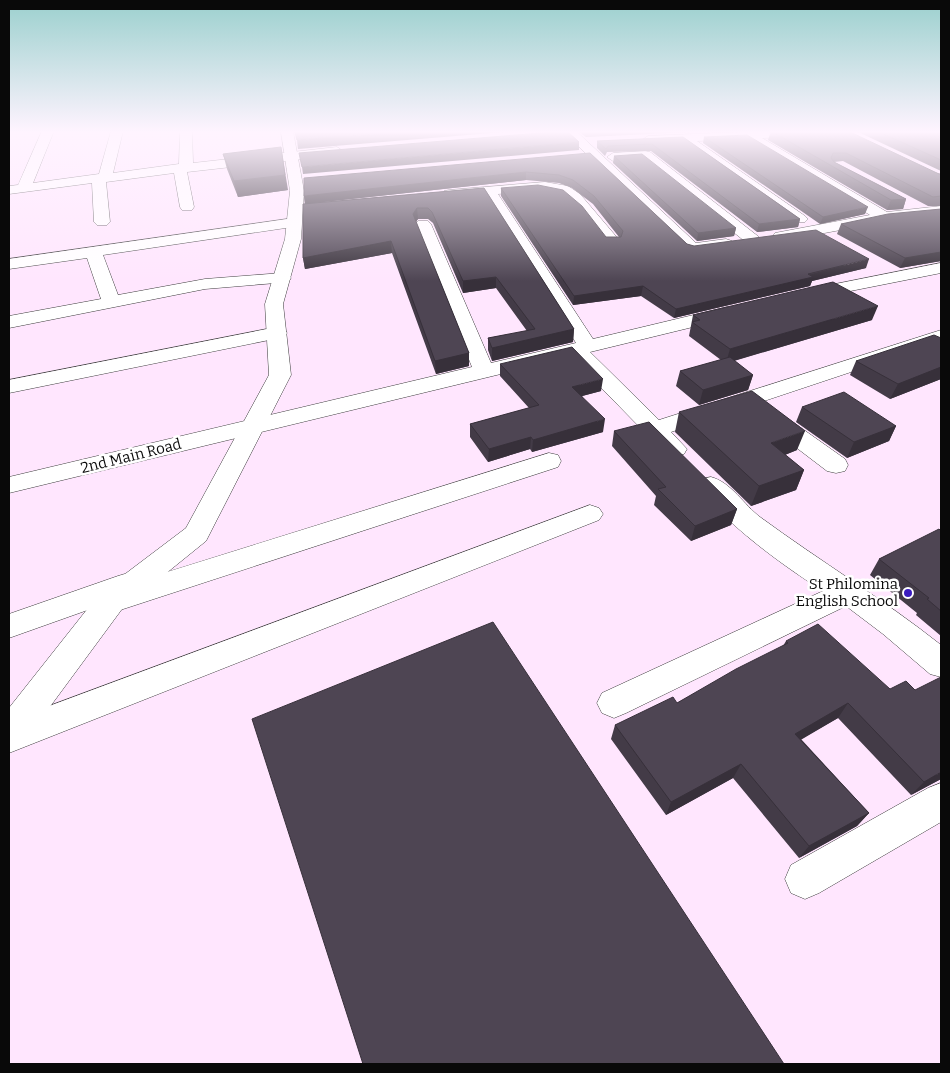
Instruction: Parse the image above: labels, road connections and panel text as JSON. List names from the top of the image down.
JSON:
{
  "streets": {
    "street": ["2nd Main Road"]
  },
  "places": ["St Philomina English School"]
}
